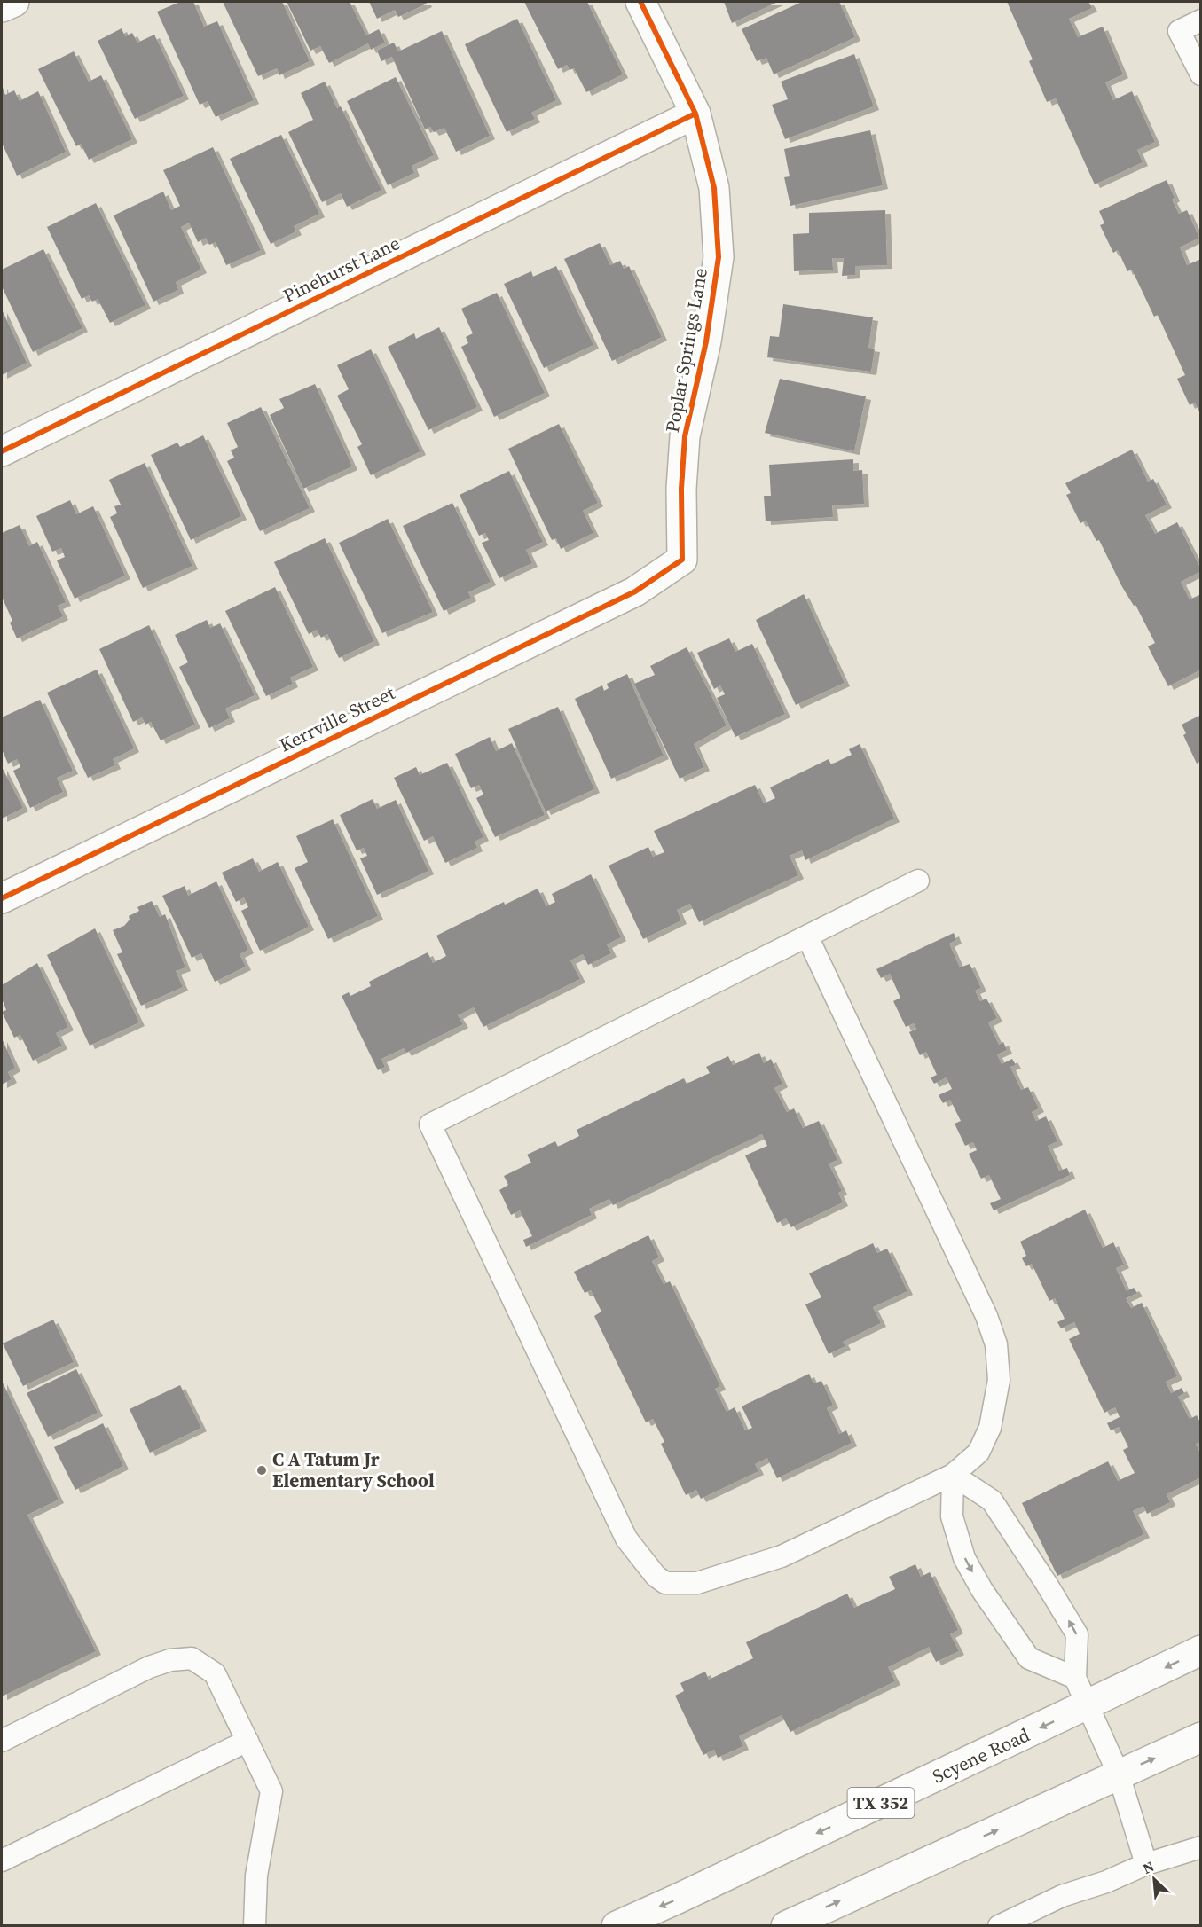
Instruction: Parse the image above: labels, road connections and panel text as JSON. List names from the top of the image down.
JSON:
{
  "streets": {
    "street": [
      "Pinehurst Lane",
      "Poplar Springs Lane",
      "Kerrville Street",
      "Scyene Road",
      "TX 352"
    ]
  },
  "crossings": [
    ["Pinehurst Lane", "Poplar Springs Lane"],
    ["Poplar Springs Lane", "Kerrville Street"]
  ],
  "places": ["C A Tatum Jr Elementary School"],
  "north": "top left"
}
